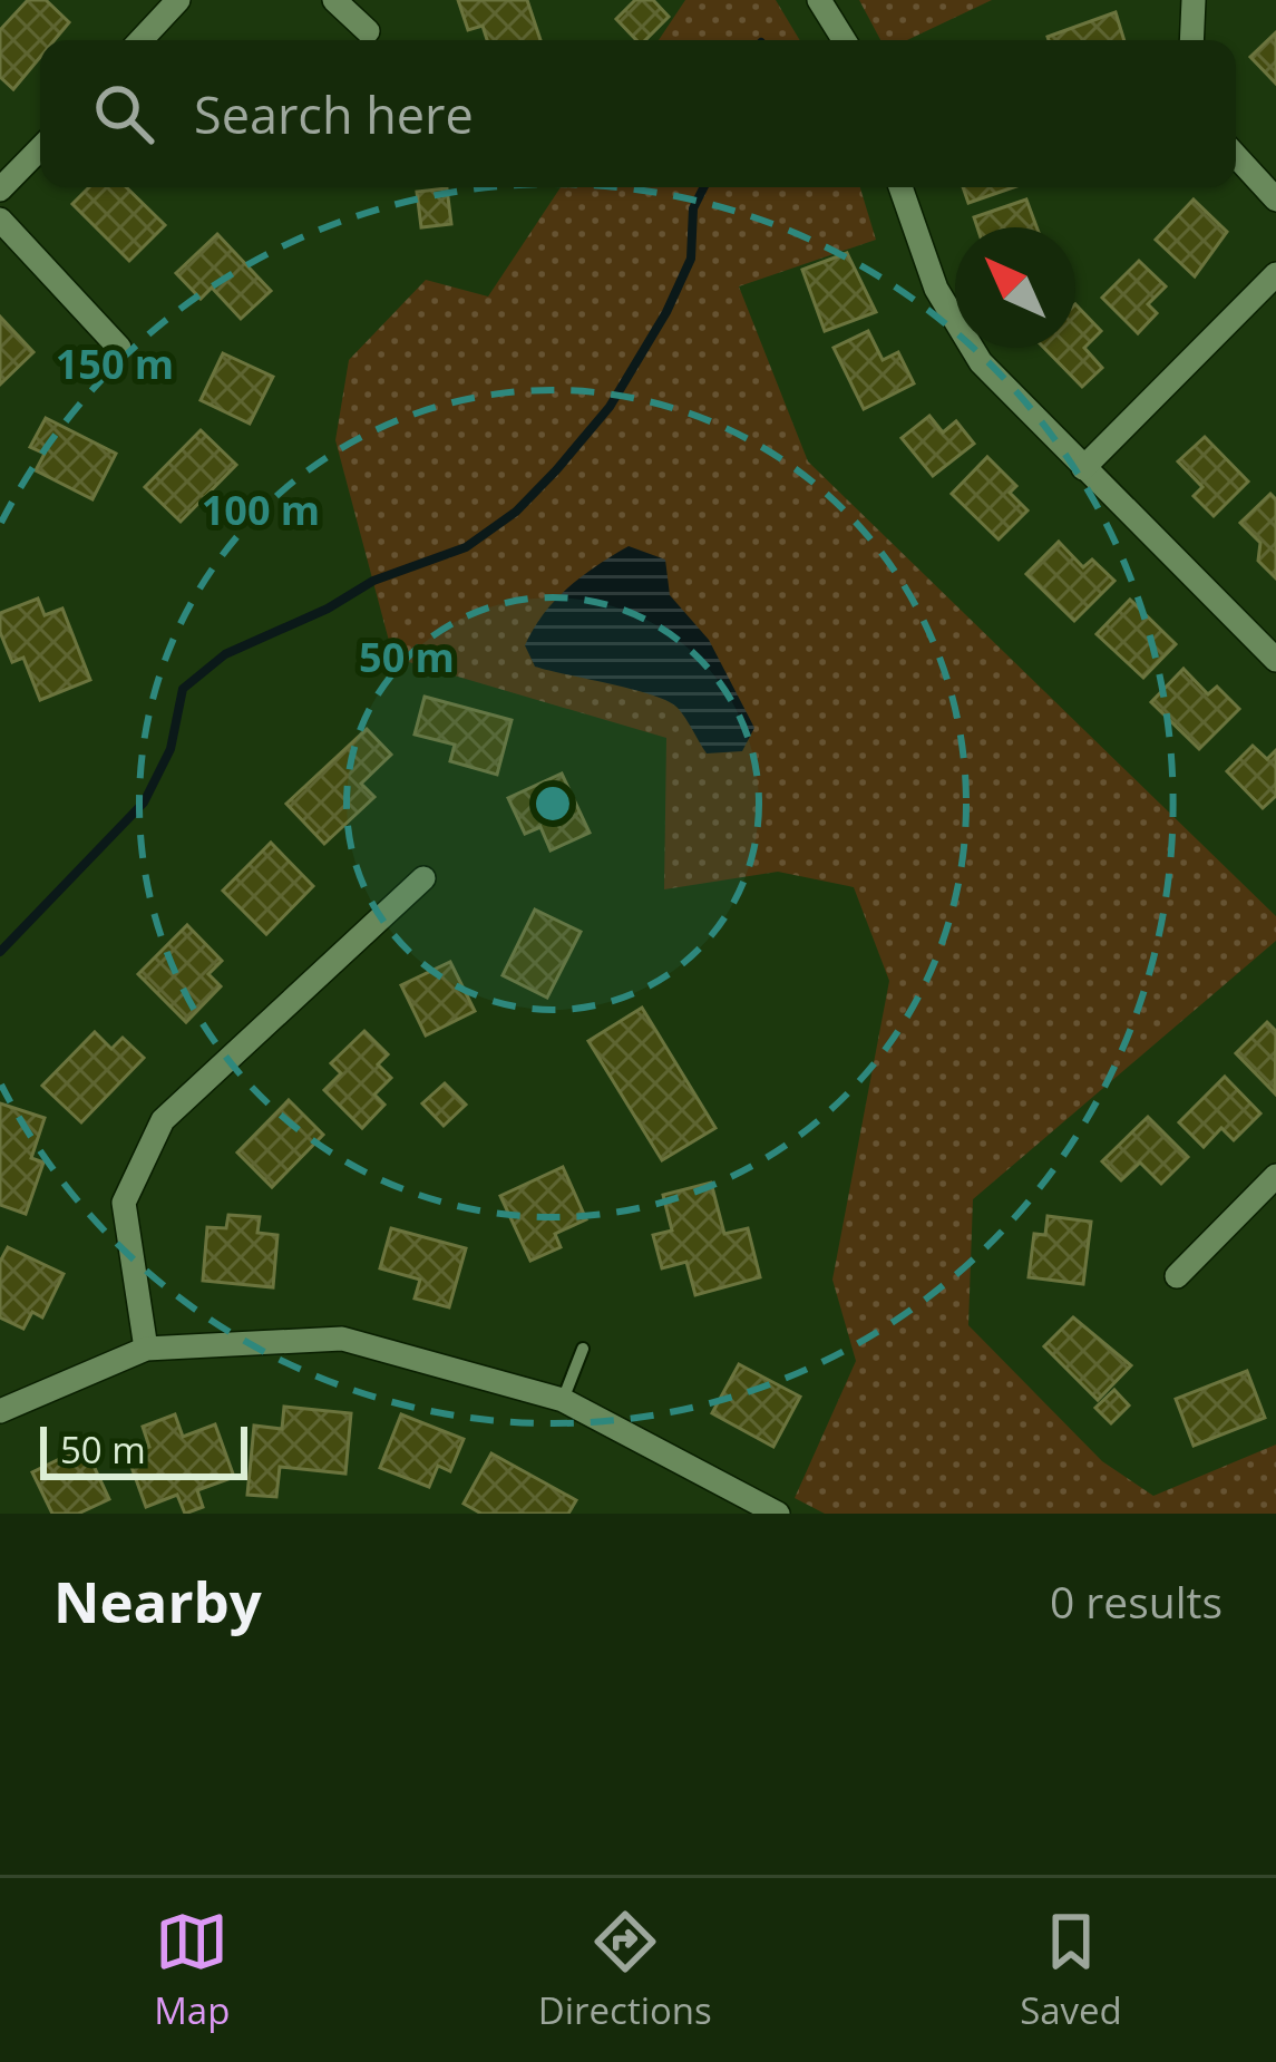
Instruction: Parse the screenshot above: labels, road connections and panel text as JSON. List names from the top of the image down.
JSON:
{
  "scale_bar": "50 m",
  "north": "top left",
  "page": {
    "search": "Search here",
    "scale": "50 m",
    "heading": ["Nearby", "0 results"],
    "nav": ["Map", "Directions", "Saved"]
  },
  "rings": ["150 m", "100 m", "50 m"]
}
